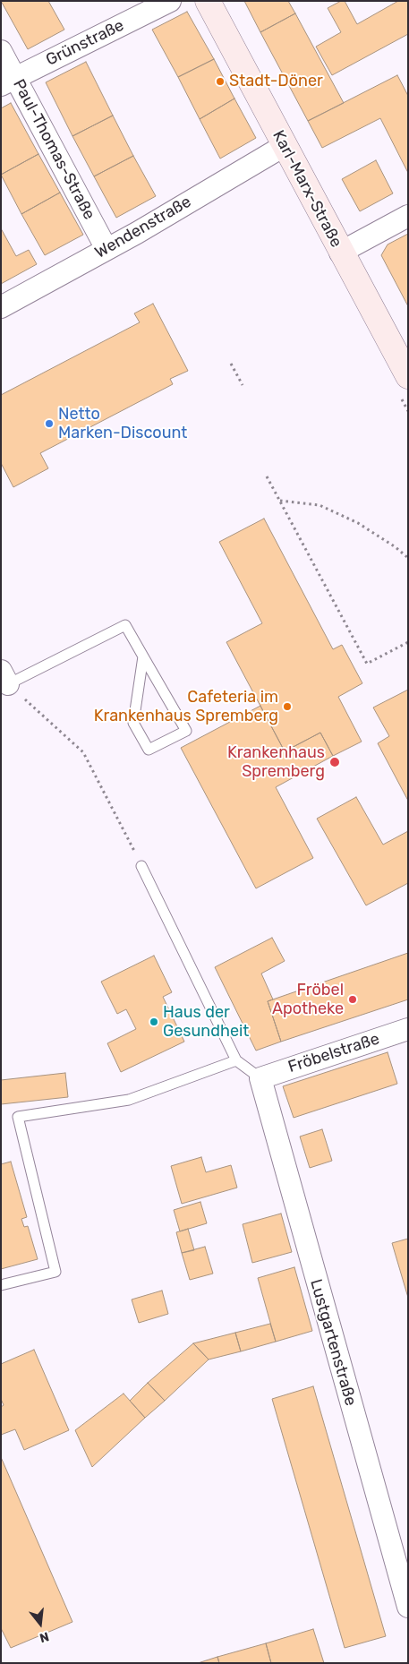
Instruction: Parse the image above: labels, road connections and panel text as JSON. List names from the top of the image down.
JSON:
{
  "streets": {
    "main road": ["Karl-Marx-Straße"],
    "street": [
      "Grünstraße",
      "Paul-Thomas-Straße",
      "Wendenstraße",
      "Fröbelstraße",
      "Lustgartenstraße"
    ]
  },
  "crossings": [
    ["Grünstraße", "Paul-Thomas-Straße"],
    ["Paul-Thomas-Straße", "Wendenstraße"],
    ["Karl-Marx-Straße", "Wendenstraße"],
    ["Fröbelstraße", "Lustgartenstraße"]
  ],
  "places": [
    "Stadt-Döner",
    "Netto Marken-Discount",
    "Cafeteria im Krankenhaus Spremberg",
    "Krankenhaus Spremberg",
    "Fröbel Apotheke",
    "Haus der Gesundheit"
  ],
  "north": "bottom"
}
